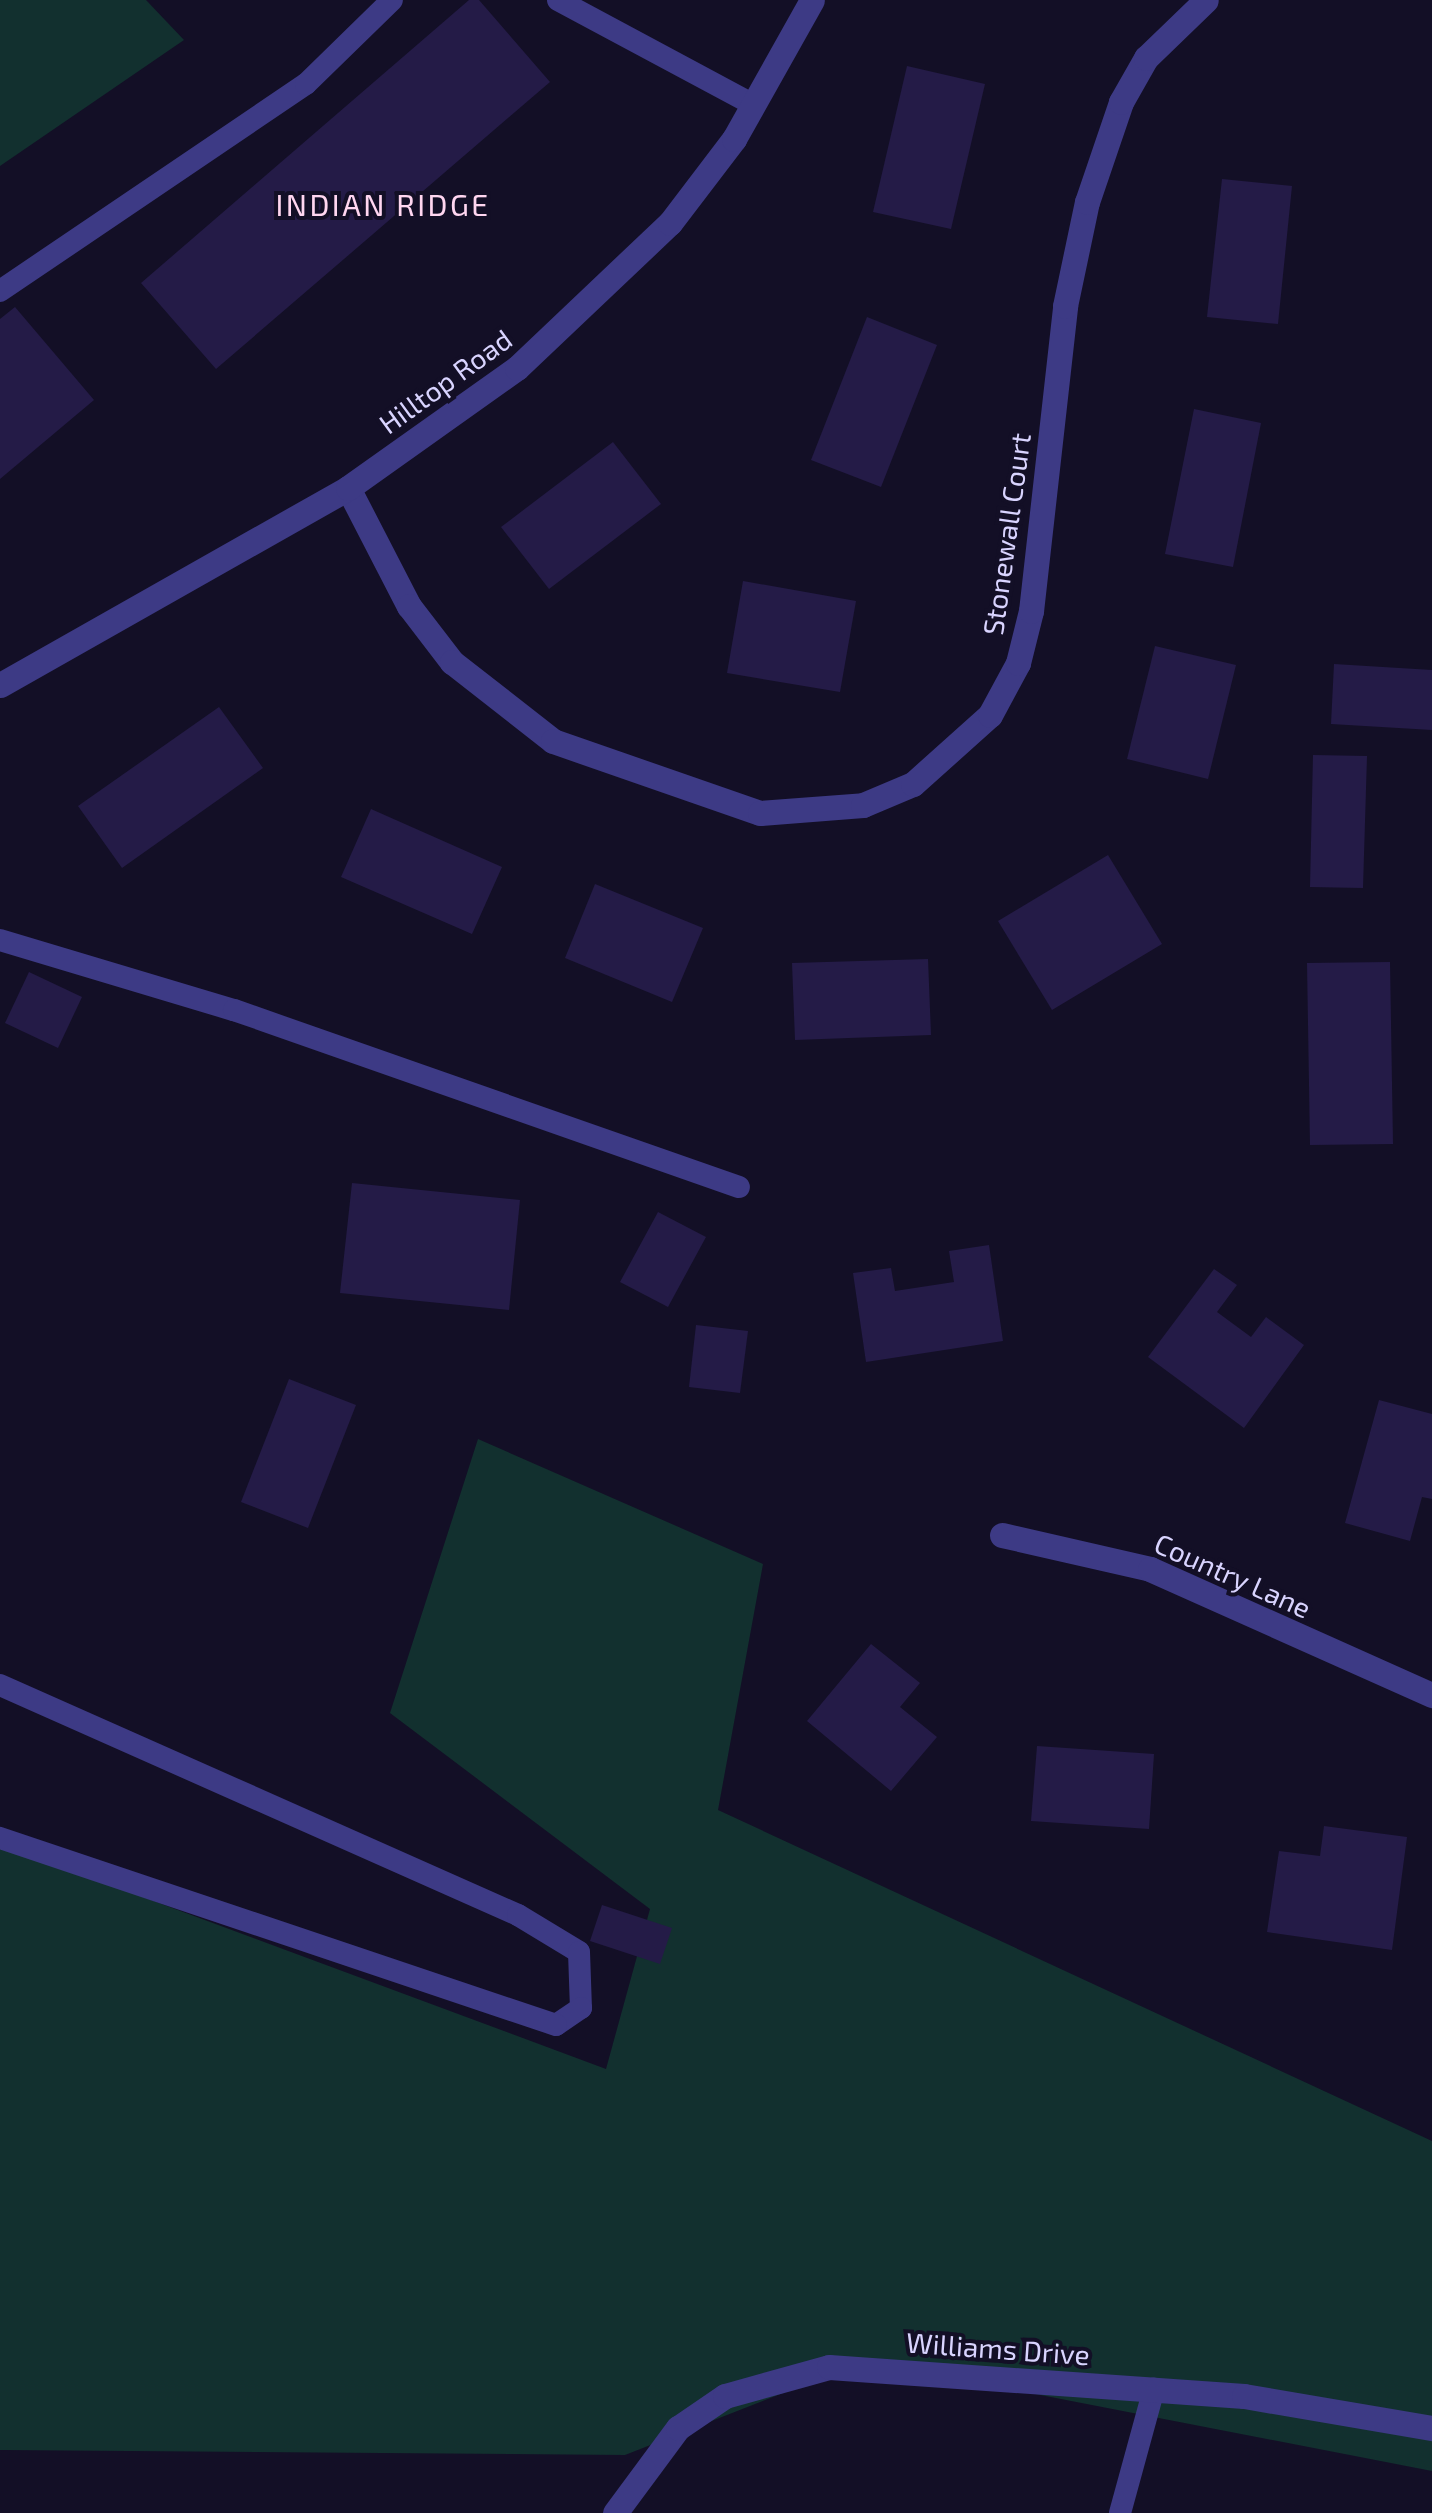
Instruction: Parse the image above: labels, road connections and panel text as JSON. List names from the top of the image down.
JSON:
{
  "streets": {
    "street": [
      "Hilltop Road",
      "Stonewall Court",
      "Country Lane",
      "Williams Drive"
    ]
  },
  "crossings": [
    ["Hilltop Road", "Stonewall Court"]
  ],
  "districts": ["INDIAN RIDGE"]
}
